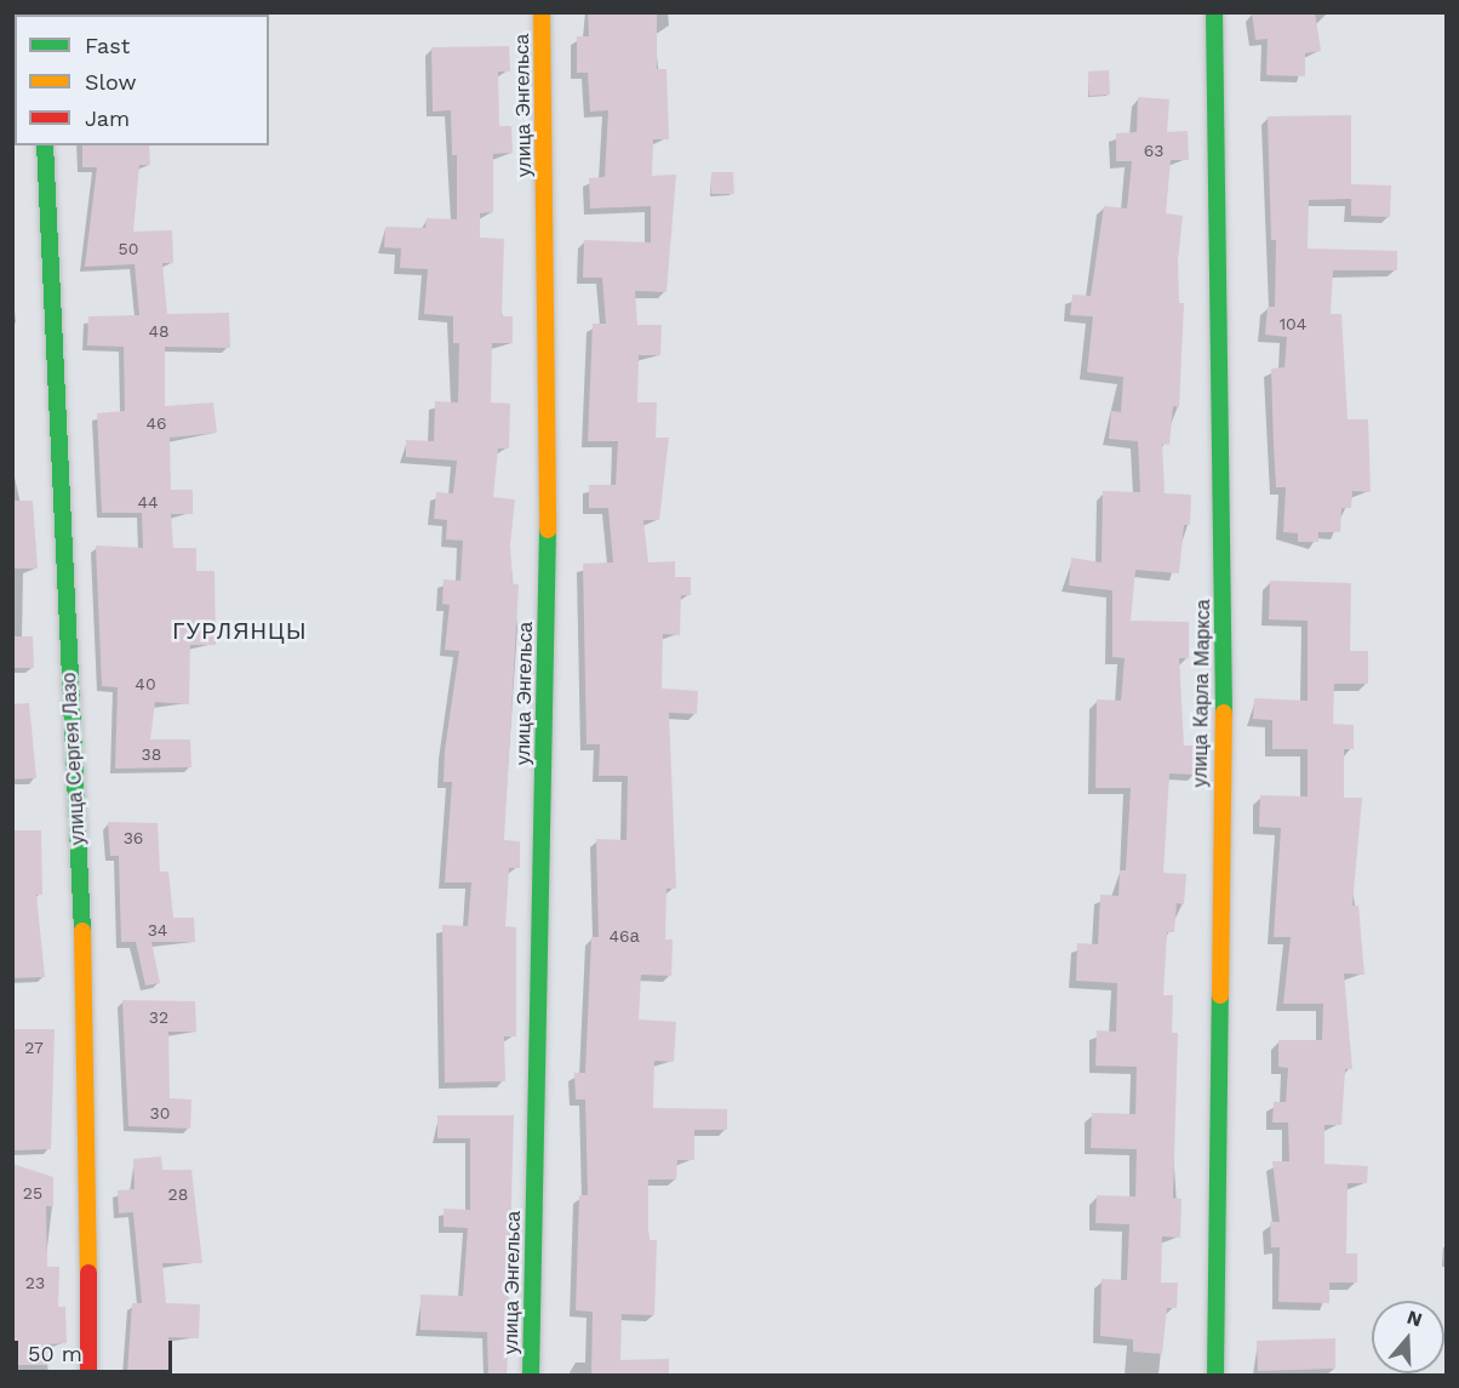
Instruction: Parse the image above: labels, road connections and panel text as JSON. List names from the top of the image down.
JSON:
{
  "streets": {
    "street": ["улица Энгельса", "улица Карла Маркса", "улица Сергея Лазо"]
  },
  "districts": ["ГУРЛЯНЦЫ"],
  "house_numbers": [
    "63",
    "50",
    "104",
    "48",
    "46",
    "44",
    "40",
    "38",
    "36",
    "34",
    "46а",
    "32",
    "27",
    "30",
    "25",
    "28",
    "23"
  ],
  "legend": ["Fast", "Slow", "Jam"],
  "scale_bar": "50 m",
  "north": "top"
}
